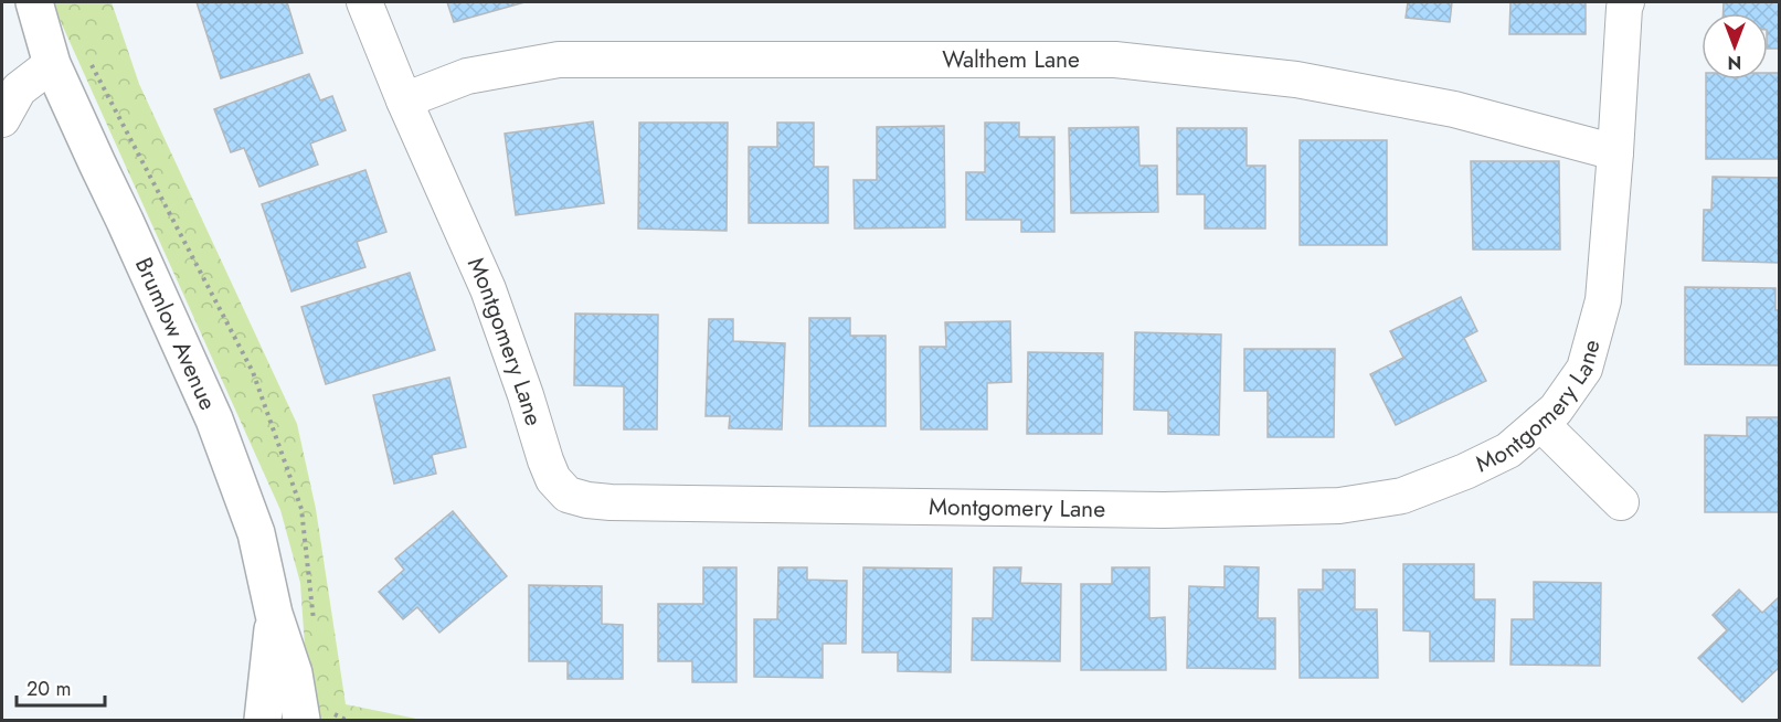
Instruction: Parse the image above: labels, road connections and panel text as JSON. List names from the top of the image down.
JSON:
{
  "streets": {
    "main road": ["Brumlow Avenue"],
    "street": ["Walthem Lane", "Montgomery Lane"]
  },
  "crossings": [
    ["Walthem Lane", "Montgomery Lane"]
  ],
  "scale_bar": "20 m",
  "north": "bottom"
}
